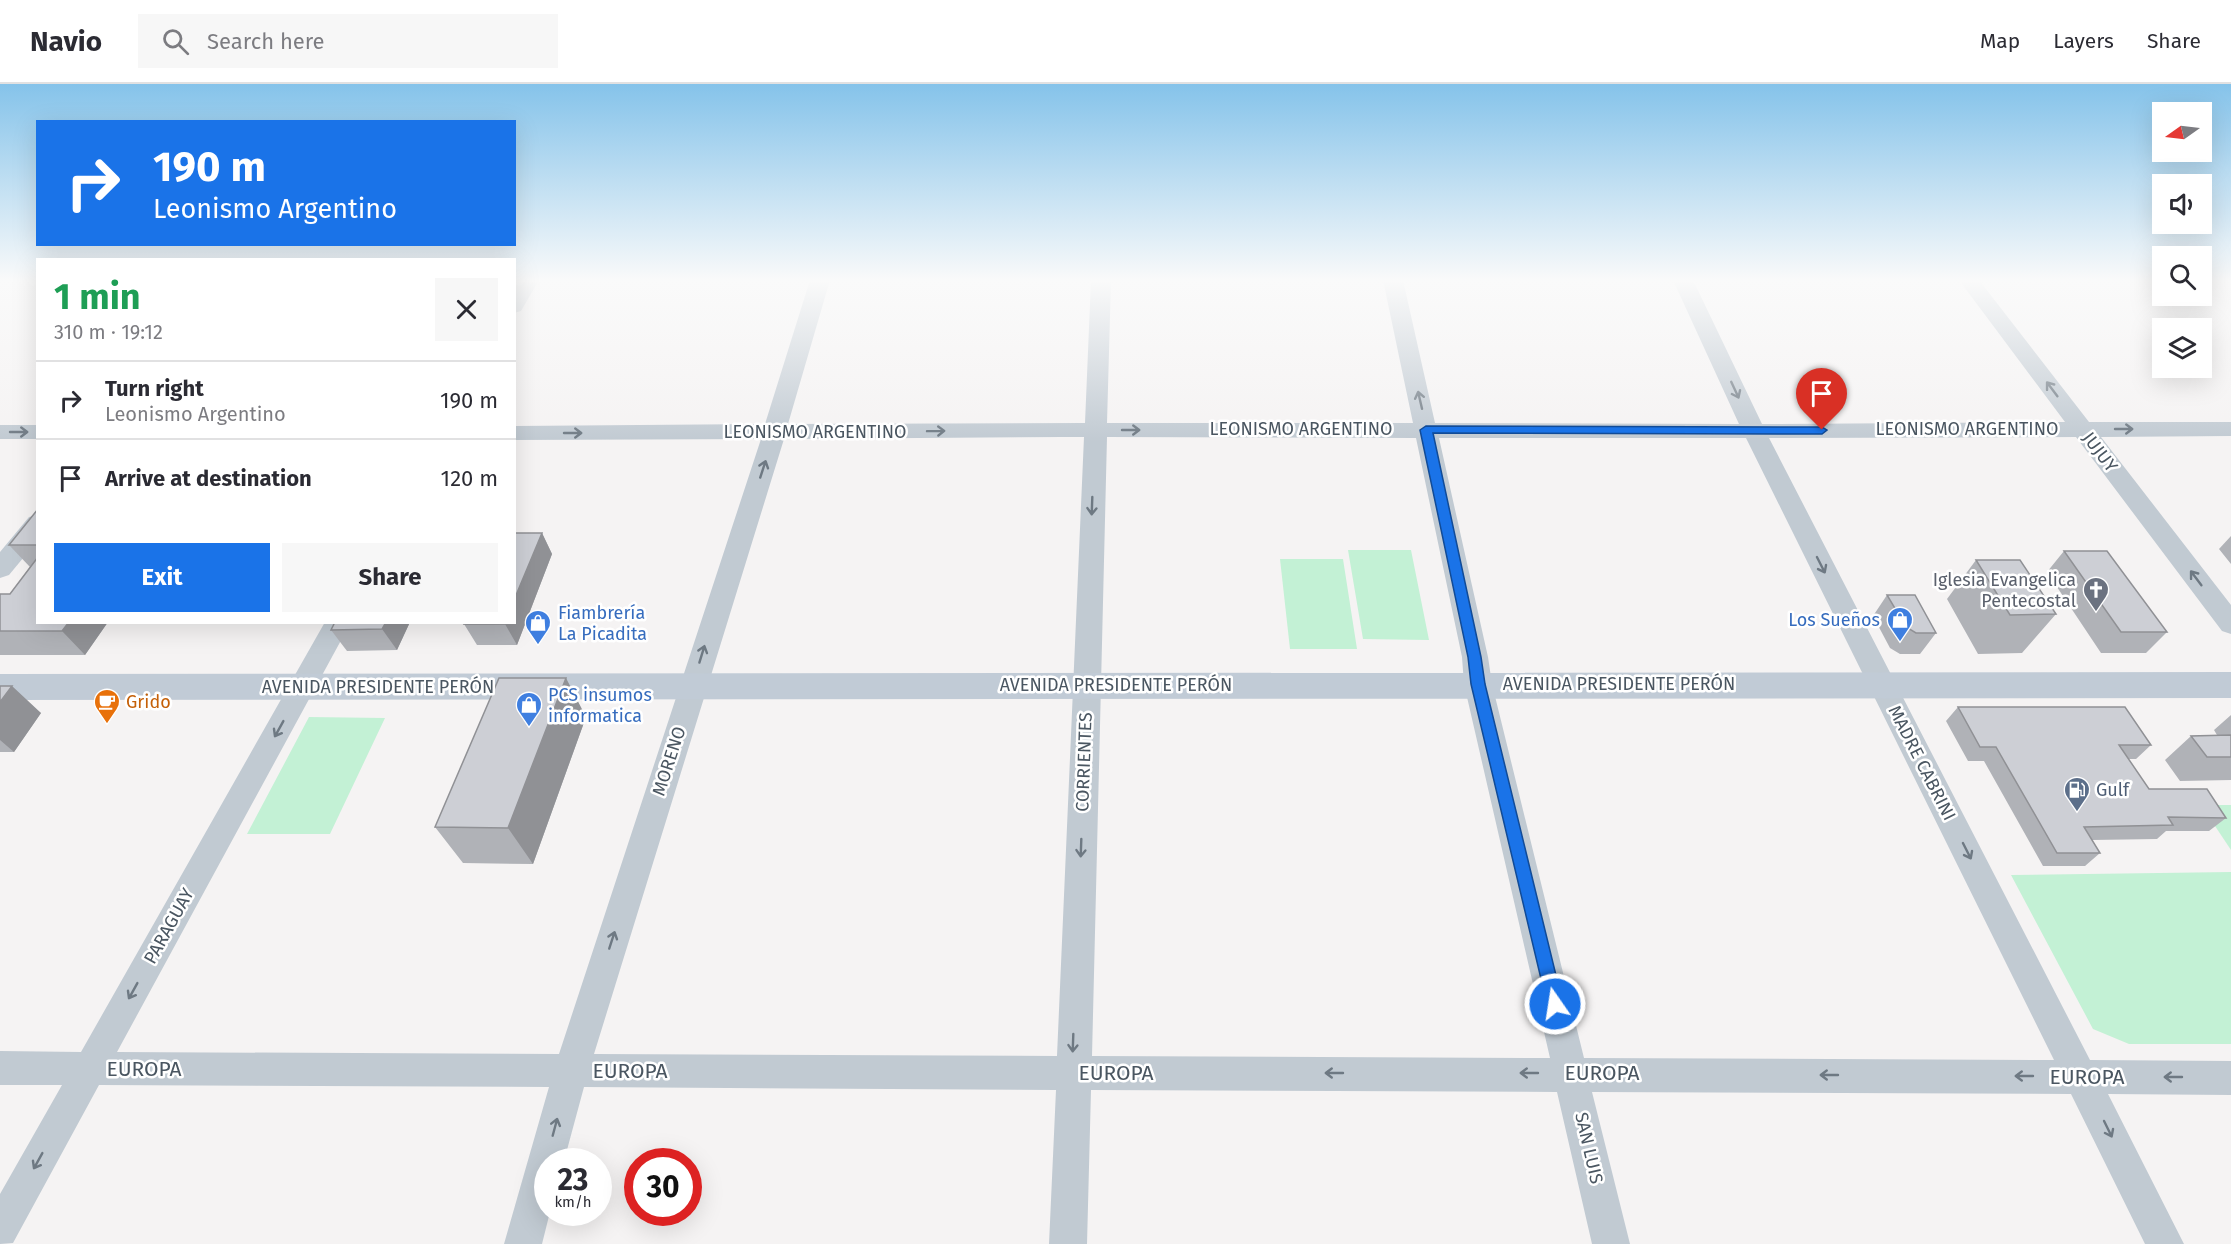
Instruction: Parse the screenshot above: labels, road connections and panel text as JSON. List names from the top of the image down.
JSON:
{
  "streets": {
    "main road": ["AVENIDA PRESIDENTE PERÓN"],
    "street": [
      "LEONISMO ARGENTINO",
      "JUJUY",
      "MORENO",
      "CORRIENTES",
      "MADRE CABRINI",
      "PARAGUAY",
      "EUROPA",
      "SAN LUIS"
    ]
  },
  "crossings": [
    ["LEONISMO ARGENTINO", "JUJUY"],
    ["LEONISMO ARGENTINO", "MORENO"],
    ["LEONISMO ARGENTINO", "CORRIENTES"],
    ["LEONISMO ARGENTINO", "MADRE CABRINI"],
    ["LEONISMO ARGENTINO", "SAN LUIS"],
    ["AVENIDA PRESIDENTE PERÓN", "MORENO"],
    ["AVENIDA PRESIDENTE PERÓN", "CORRIENTES"],
    ["AVENIDA PRESIDENTE PERÓN", "MADRE CABRINI"],
    ["AVENIDA PRESIDENTE PERÓN", "PARAGUAY"],
    ["AVENIDA PRESIDENTE PERÓN", "SAN LUIS"],
    ["MORENO", "EUROPA"],
    ["CORRIENTES", "EUROPA"],
    ["MADRE CABRINI", "EUROPA"],
    ["PARAGUAY", "EUROPA"],
    ["EUROPA", "SAN LUIS"]
  ],
  "one_way": [
    "LEONISMO ARGENTINO",
    "JUJUY",
    "MORENO",
    "CORRIENTES",
    "MADRE CABRINI",
    "PARAGUAY",
    "EUROPA"
  ],
  "places": {
    "church": ["Iglesia Evangelica Pentecostal"],
    "shop": ["Los Sueños", "Fiambrería La Picadita", "PCS insumos informatica"],
    "cafe": ["Grido"],
    "fuel station": ["Gulf"]
  },
  "north": "left",
  "page": {
    "header": "Navio",
    "search": "Search here",
    "nav": ["Map", "Layers", "Share"],
    "turn": ["190 m", "Leonismo Argentino"],
    "heading": ["1 min", "310 m · 19:12"],
    "list": [
      {
        "name": "Turn right",
        "note": "Leonismo Argentino",
        "value": "190 m"
      },
      {
        "name": "Arrive at destination",
        "value": "120 m"
      }
    ],
    "buttons": ["Exit", "Share"],
    "speed": "23 km/h",
    "limit": "30"
  }
}
